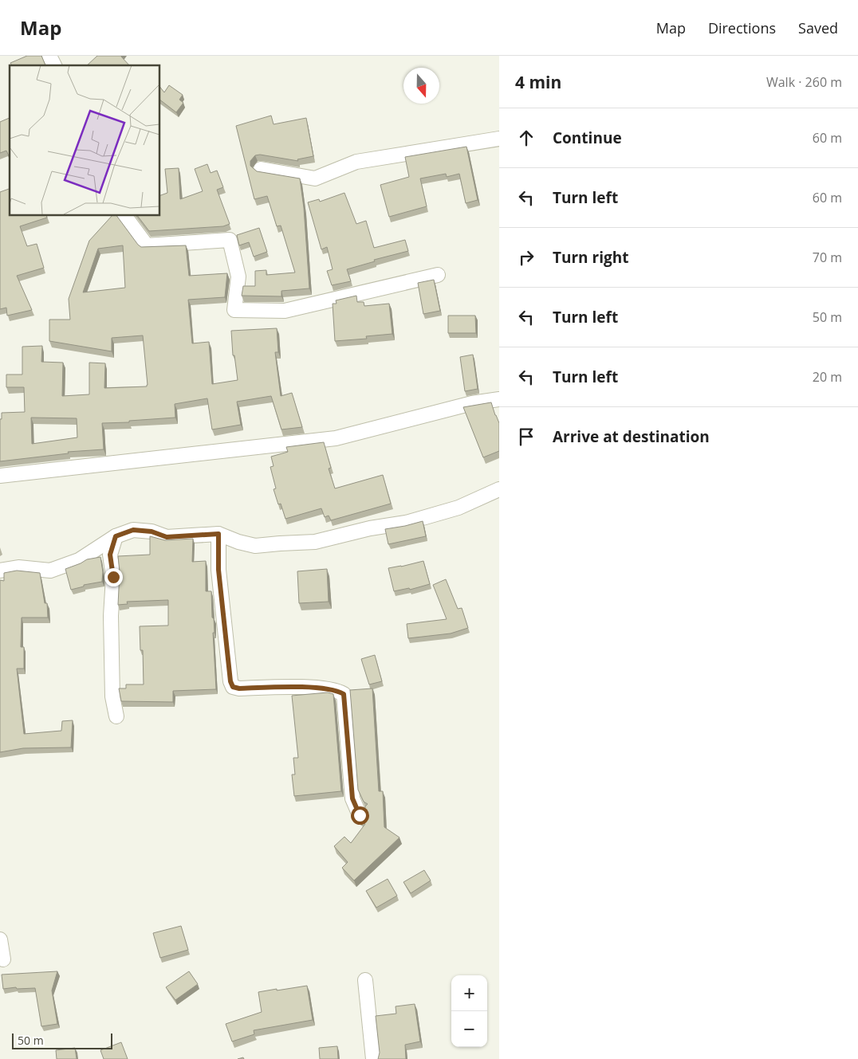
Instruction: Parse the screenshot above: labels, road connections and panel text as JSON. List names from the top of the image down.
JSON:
{
  "scale_bar": "50 m",
  "north": "bottom",
  "page": {
    "header": "Map",
    "nav": ["Map", "Directions", "Saved"],
    "heading": ["4 min", "Walk · 260 m"],
    "list": [
      ["Continue", "60 m"],
      ["Turn left", "60 m"],
      ["Turn right", "70 m"],
      ["Turn left", "50 m"],
      ["Turn left", "20 m"],
      "Arrive at destination"
    ],
    "map_buttons": ["+", "−"],
    "scale": "50 m"
  }
}
